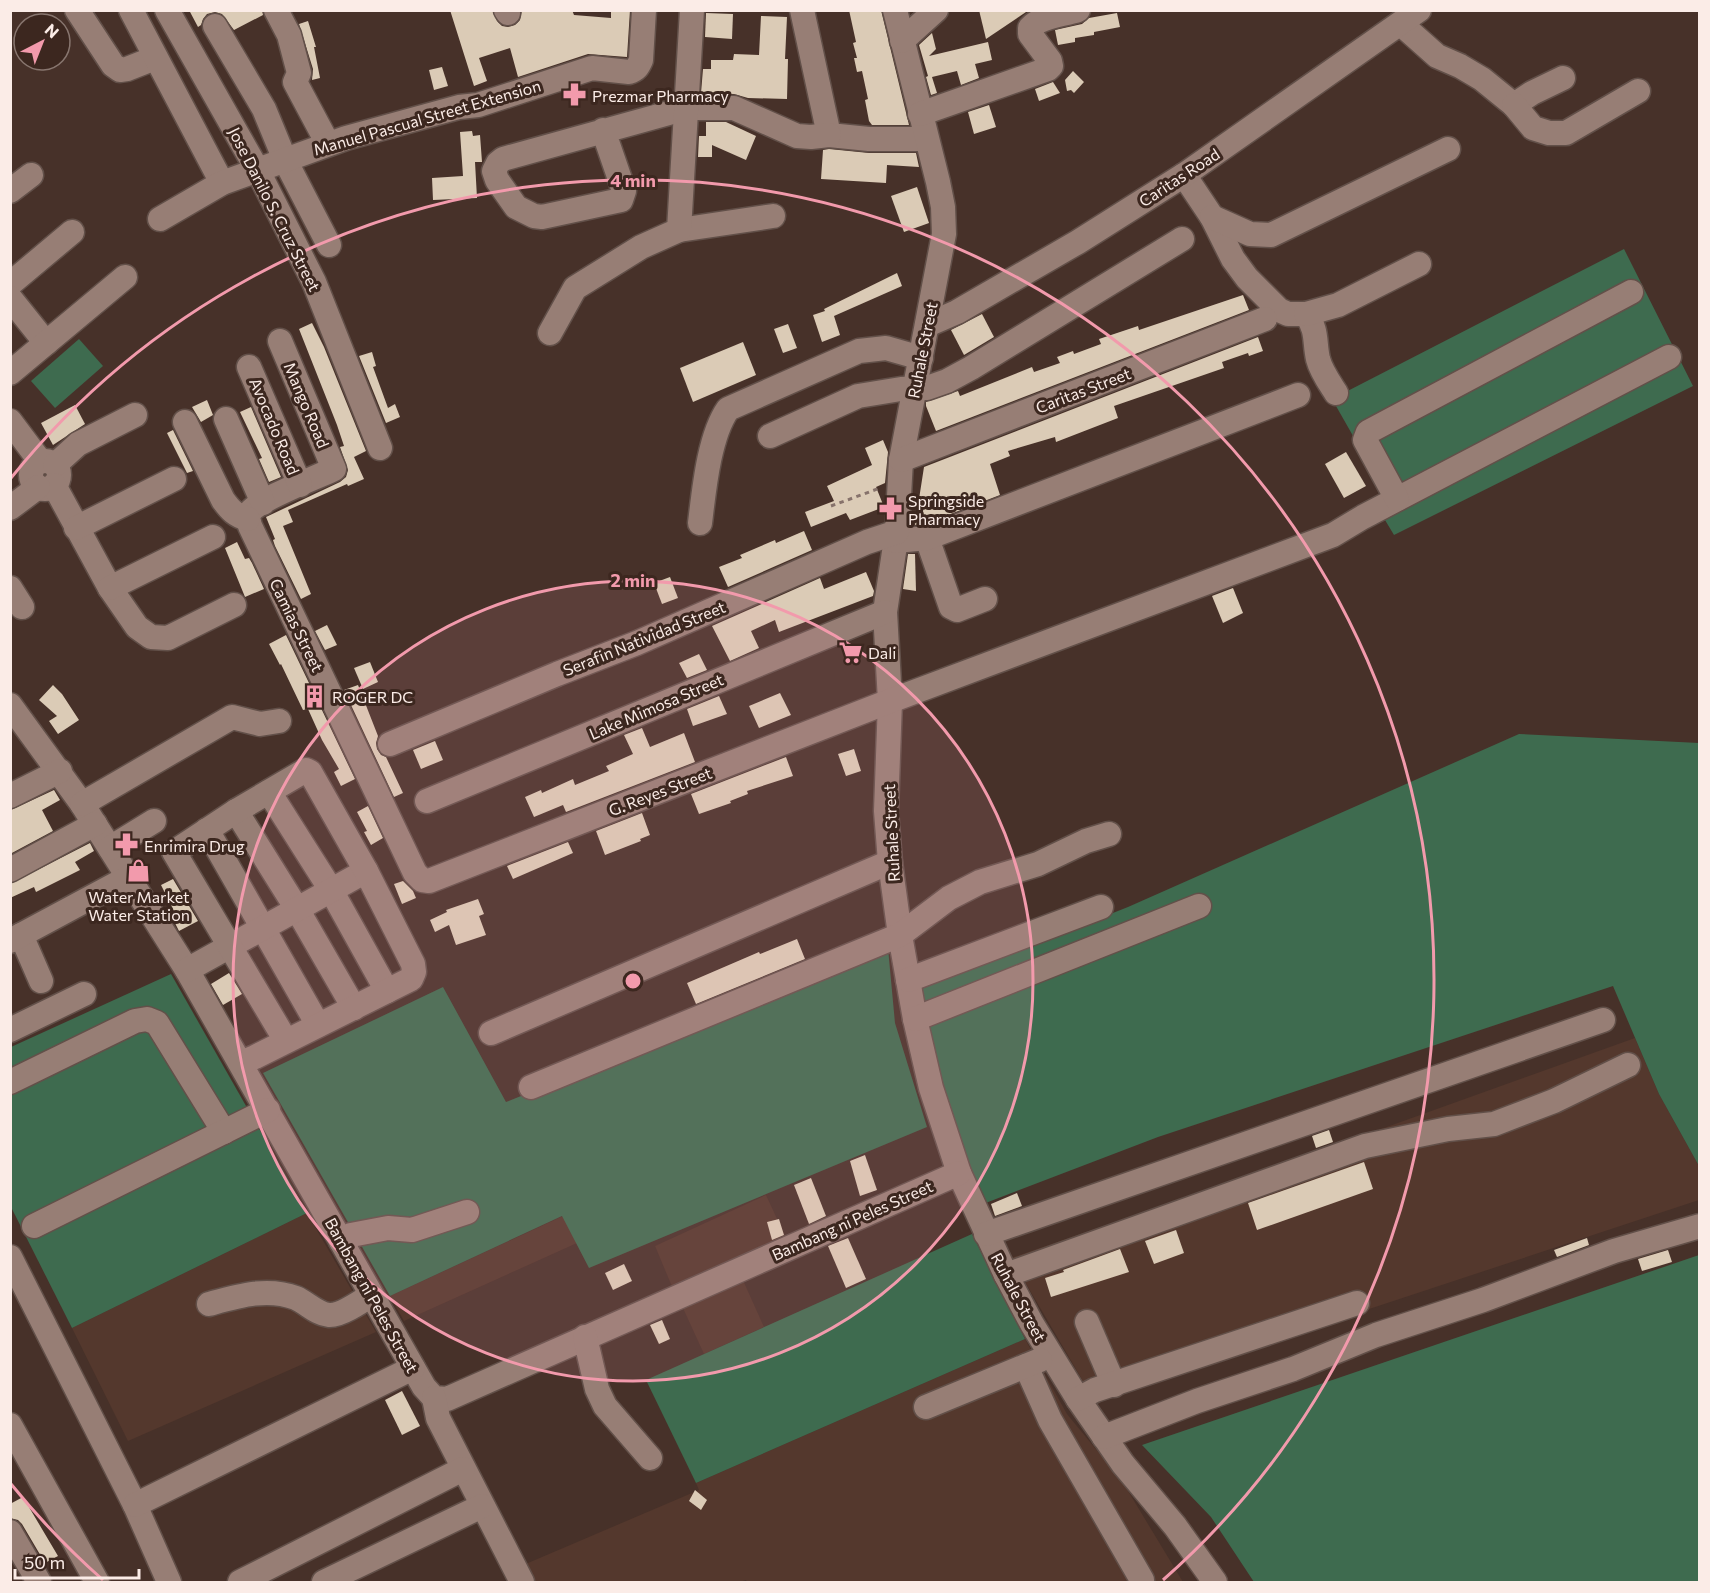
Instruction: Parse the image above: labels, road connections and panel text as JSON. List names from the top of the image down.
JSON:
{
  "streets": {
    "street": [
      "Manuel Pascual Street Extension",
      "Caritas Road",
      "Jose Danilo S. Cruz Street",
      "Ruhale Street",
      "Caritas Street",
      "Mango Road",
      "Avocado Road",
      "Camias Street",
      "Serafin Natividad Street",
      "Lake Mimosa Street",
      "G. Reyes Street",
      "Bambang ni Peles Street"
    ]
  },
  "crossings": [
    ["Manuel Pascual Street Extension", "Jose Danilo S. Cruz Street"],
    ["Caritas Road", "Ruhale Street"],
    ["Ruhale Street", "Caritas Street"],
    ["Ruhale Street", "Serafin Natividad Street"],
    ["Ruhale Street", "Lake Mimosa Street"],
    ["Ruhale Street", "G. Reyes Street"],
    ["Ruhale Street", "Bambang ni Peles Street"],
    ["Mango Road", "Avocado Road"],
    ["Camias Street", "G. Reyes Street"]
  ],
  "places": {
    "pharmacy": ["Prezmar Pharmacy", "Springside Pharmacy", "Enrimira Drug"],
    "supermarket": ["Dali"],
    "building": ["ROGER DC"],
    "shop": ["Water Market Water Station"]
  },
  "scale_bar": "50 m",
  "north": "top right",
  "rings": ["4 min", "2 min"]
}
